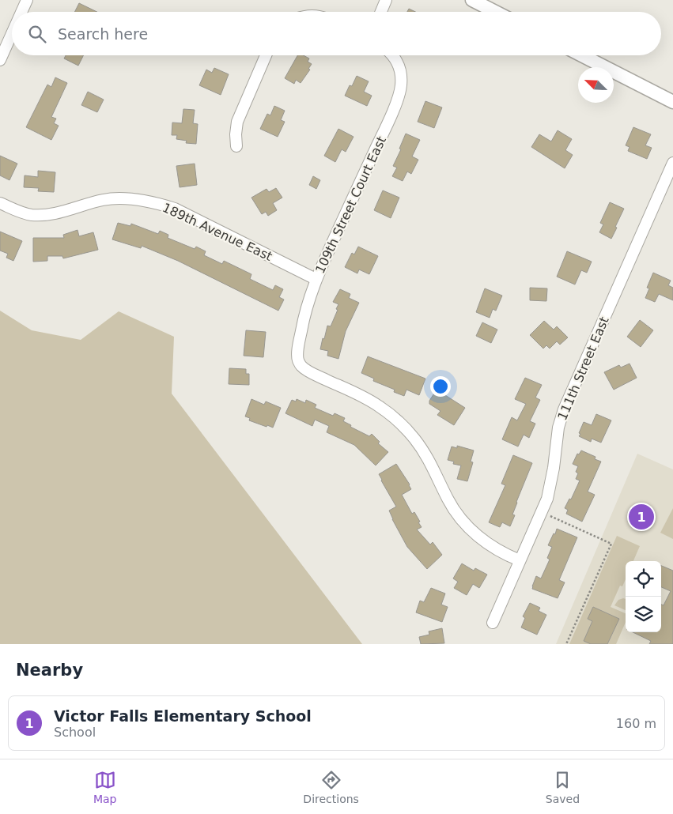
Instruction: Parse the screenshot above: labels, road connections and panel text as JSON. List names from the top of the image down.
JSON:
{
  "streets": {
    "street": ["109th Street Court East", "189th Avenue East", "111th Street East"]
  },
  "crossings": [
    ["109th Street Court East", "189th Avenue East"],
    ["109th Street Court East", "111th Street East"]
  ],
  "north": "top left",
  "page": {
    "search": "Search here",
    "pins": "1",
    "heading": "Nearby",
    "list": [
      {
        "mark": "1",
        "name": "Victor Falls Elementary School",
        "note": "School",
        "value": "160 m"
      }
    ],
    "nav": ["Map", "Directions", "Saved"]
  }
}
